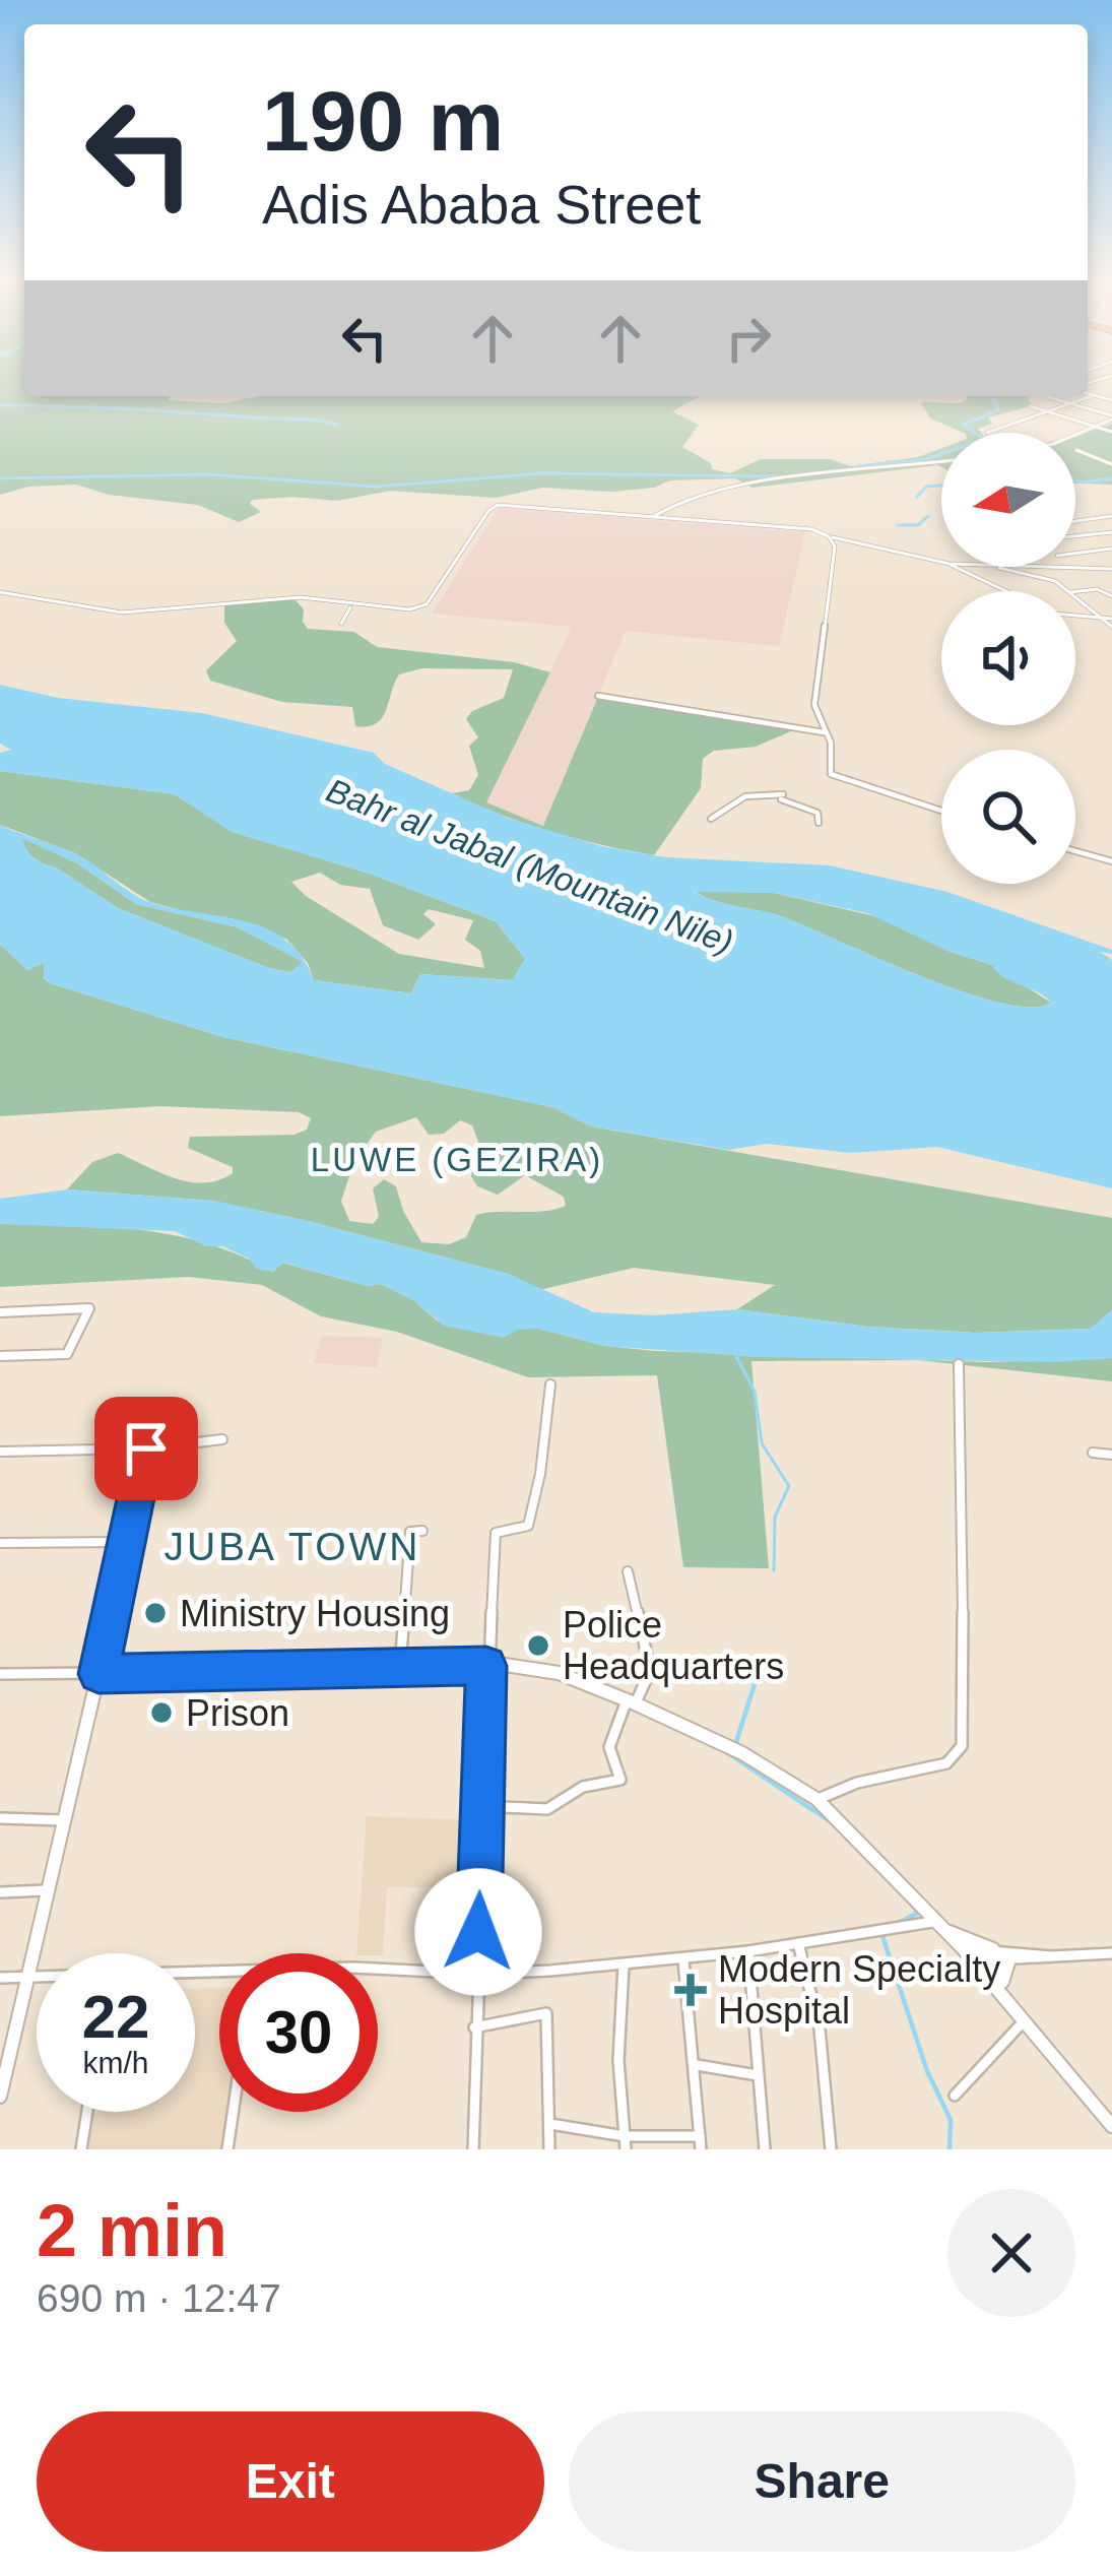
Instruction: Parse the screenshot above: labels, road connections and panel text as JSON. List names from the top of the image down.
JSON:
{
  "districts": ["LUWE (GEZIRA)", "JUBA TOWN"],
  "water": ["Bahr al Jabal (Mountain Nile)"],
  "places": {
    "other": ["Ministry Housing", "Police Headquarters", "Prison"],
    "health": ["Modern Specialty Hospital"]
  },
  "north": "left",
  "page": {
    "turn": ["190 m", "Adis Ababa Street"],
    "speed": "22 km/h",
    "limit": "30",
    "heading": ["2 min", "690 m · 12:47"],
    "buttons": ["Exit", "Share"]
  }
}
